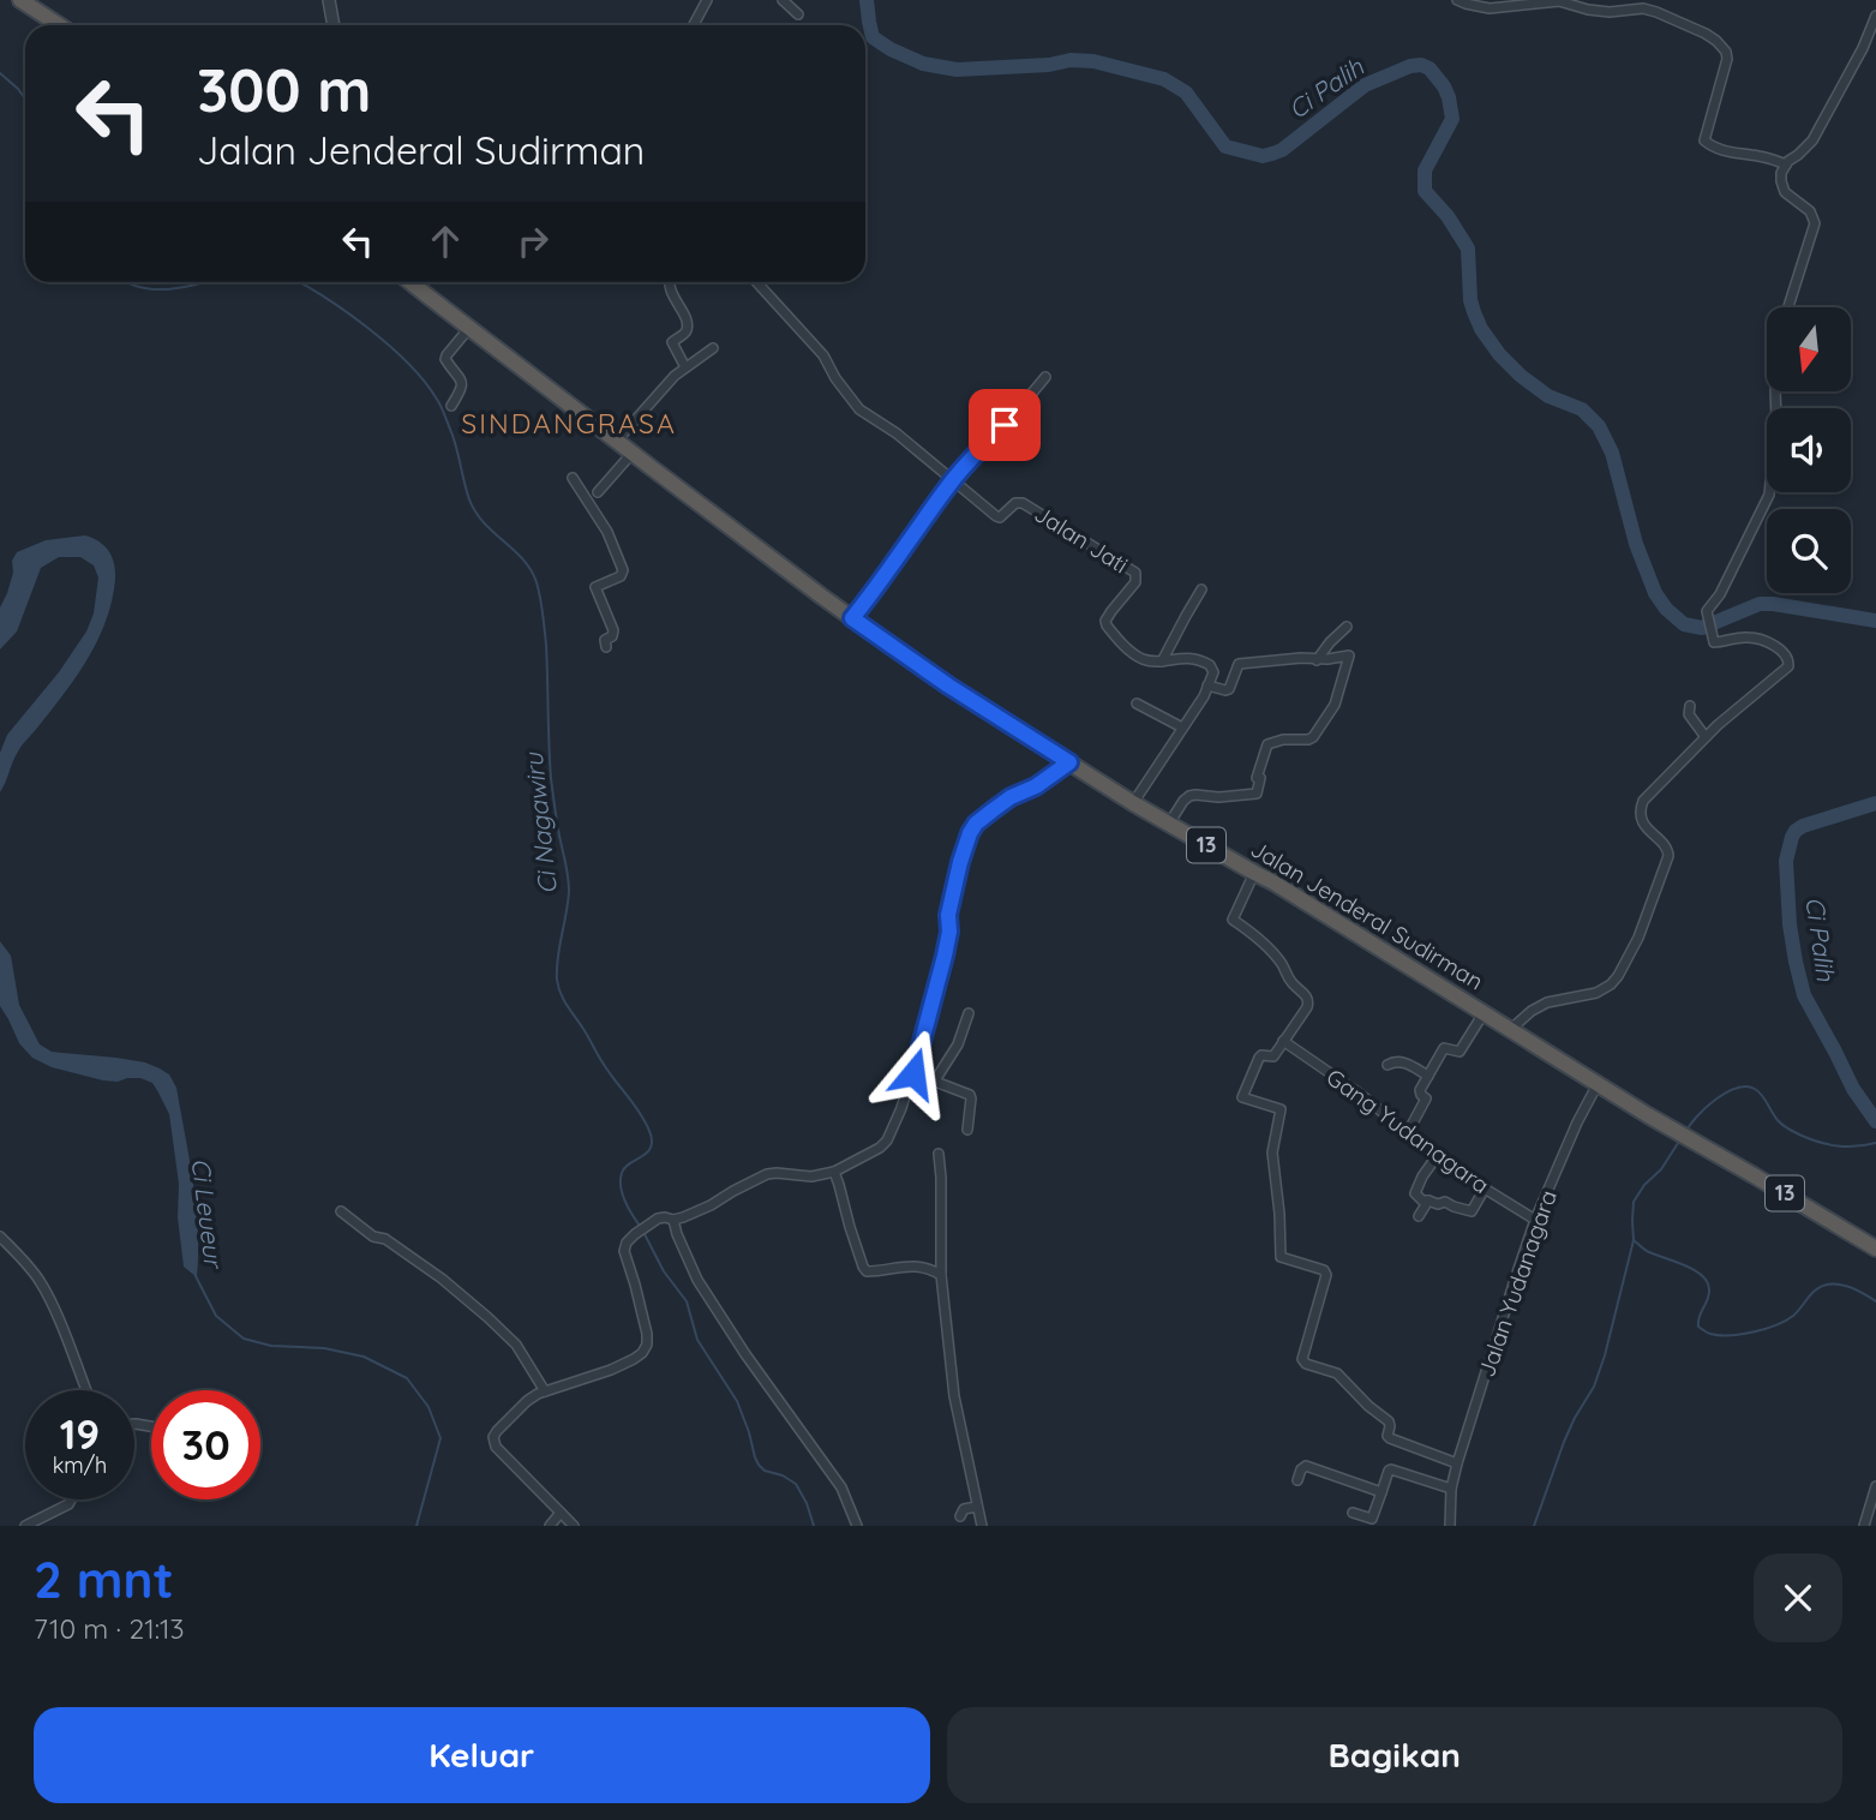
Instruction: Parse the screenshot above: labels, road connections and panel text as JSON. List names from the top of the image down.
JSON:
{
  "streets": {
    "highway": ["13", "Jalan Jenderal Sudirman"],
    "street": ["Jalan Jati", "Gang Yudanagara", "Jalan Yudanagara"]
  },
  "crossings": [
    ["Jalan Jenderal Sudirman", "Jalan Yudanagara"],
    ["Gang Yudanagara", "Jalan Yudanagara"]
  ],
  "districts": ["SINDANGRASA"],
  "water": ["Ci Palih", "Ci Nagawiru", "Ci Leueur"],
  "north": "bottom",
  "page": {
    "turn": ["300 m", "Jalan Jenderal Sudirman"],
    "speed": "19 km/h",
    "limit": "30",
    "heading": ["2 mnt", "710 m · 21:13"],
    "buttons": ["Keluar", "Bagikan"]
  }
}
